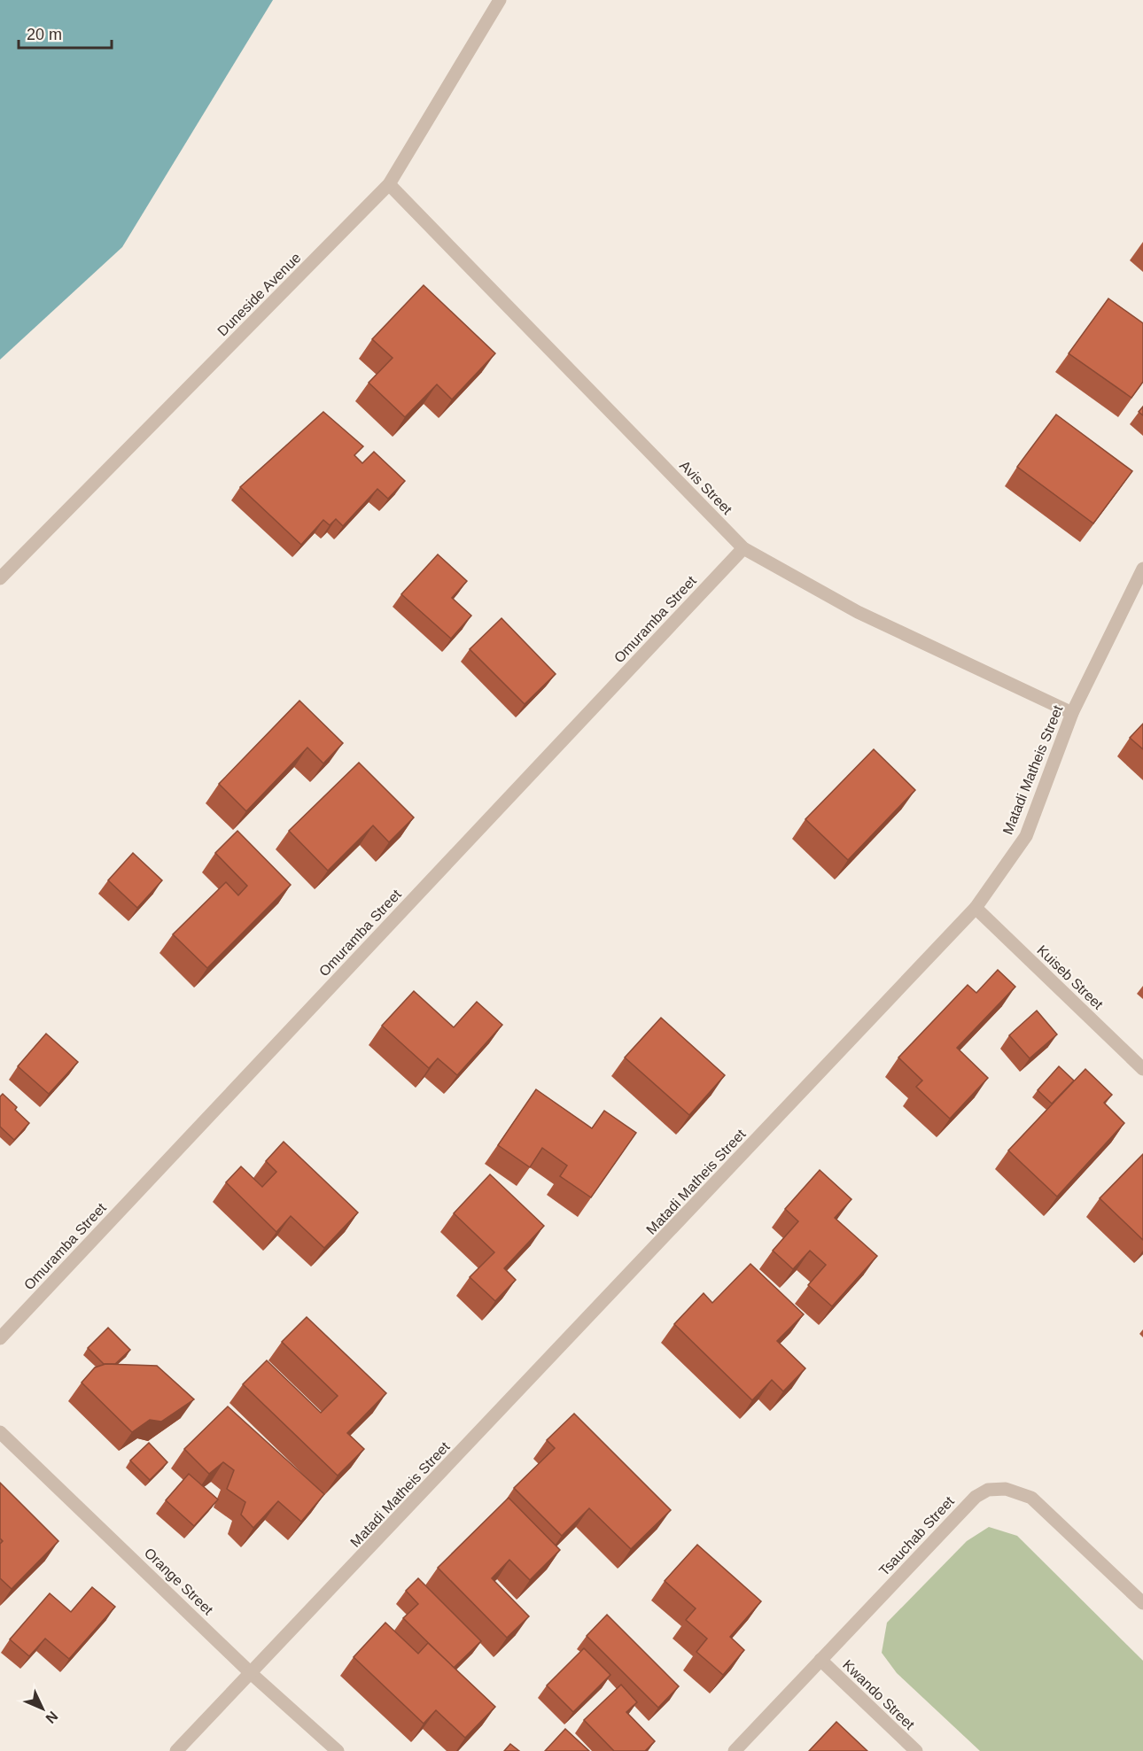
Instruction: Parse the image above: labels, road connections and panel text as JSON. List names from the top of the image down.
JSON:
{
  "streets": {
    "street": [
      "Duneside Avenue",
      "Avis Street",
      "Omuramba Street",
      "Matadi Matheis Street",
      "Kuiseb Street",
      "Tsauchab Street",
      "Orange Street",
      "Kwando Street"
    ]
  },
  "crossings": [
    ["Duneside Avenue", "Avis Street"],
    ["Avis Street", "Omuramba Street"],
    ["Avis Street", "Matadi Matheis Street"],
    ["Matadi Matheis Street", "Kuiseb Street"],
    ["Matadi Matheis Street", "Orange Street"],
    ["Tsauchab Street", "Kwando Street"]
  ],
  "scale_bar": "20 m",
  "north": "bottom right"
}
